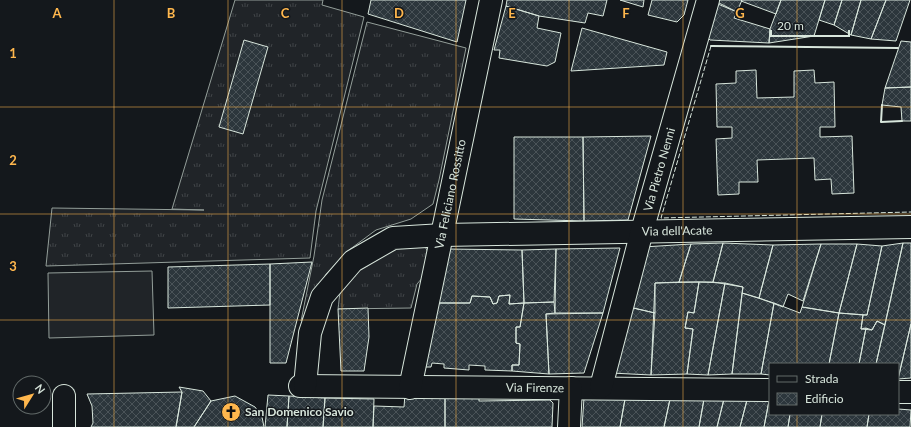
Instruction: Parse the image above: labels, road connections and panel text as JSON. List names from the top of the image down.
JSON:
{
  "streets": {
    "street": [
      "Via Pietro Nenni",
      "Via Feliciano Rossitto",
      "Via dell'Acate",
      "Via Firenze"
    ]
  },
  "crossings": [
    ["Via Pietro Nenni", "Via dell'Acate"],
    ["Via Pietro Nenni", "Via Firenze"],
    ["Via Feliciano Rossitto", "Via dell'Acate"],
    ["Via Feliciano Rossitto", "Via Firenze"],
    ["Via dell'Acate", "Via Firenze"]
  ],
  "places": {
    "church": ["San Domenico Savio"]
  },
  "legend": ["Strada", "Edificio"],
  "scale_bar": "20 m",
  "north": "top right",
  "grid": {
    "columns": [
      "A",
      "B",
      "C",
      "D",
      "E",
      "F",
      "G"
    ],
    "rows": ["1", "2", "3"]
  }
}
